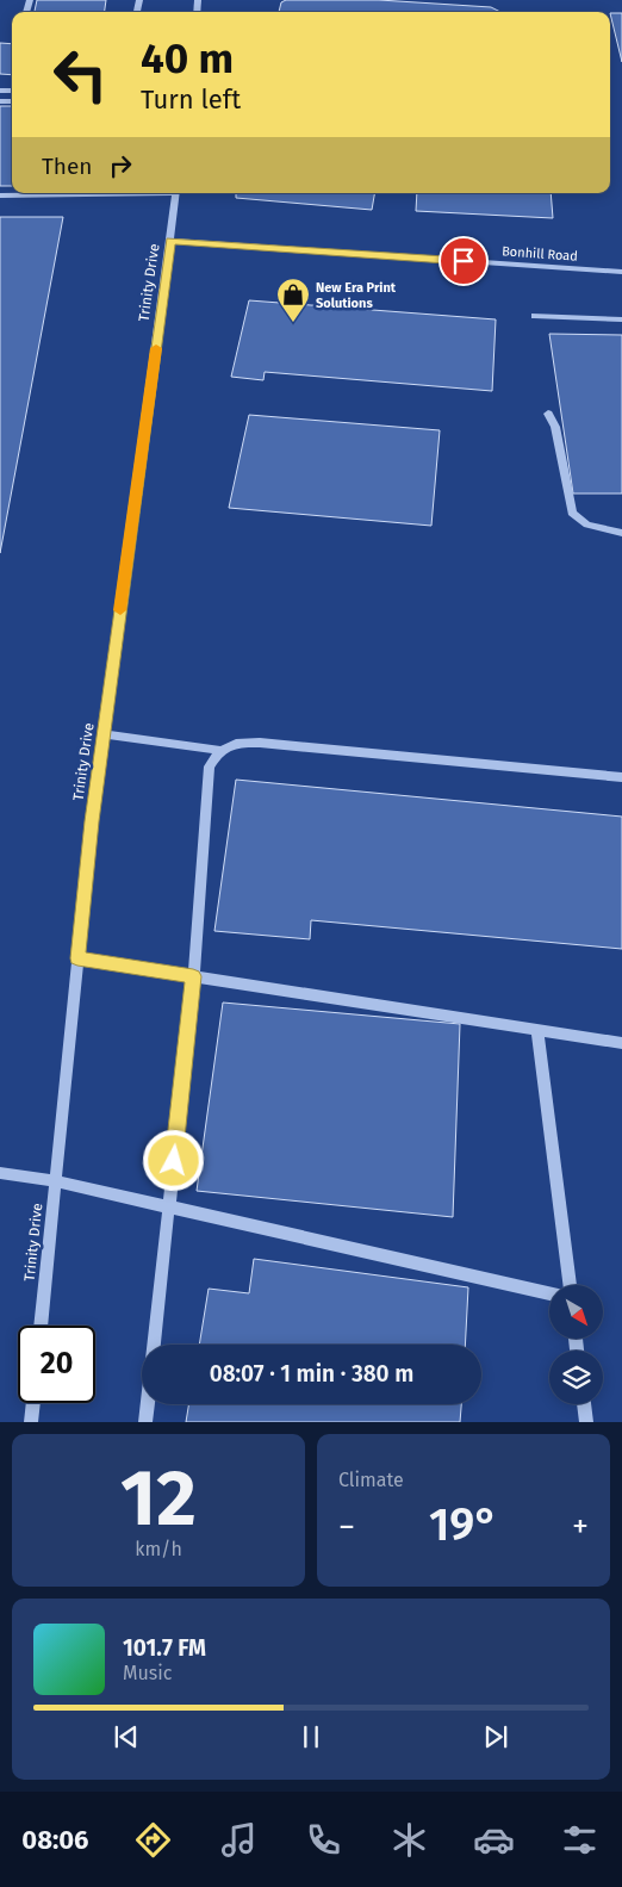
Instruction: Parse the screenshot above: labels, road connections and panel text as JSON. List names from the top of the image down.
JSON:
{
  "streets": {
    "street": ["Bonhill Road", "Trinity Drive"]
  },
  "crossings": [
    ["Bonhill Road", "Trinity Drive"]
  ],
  "places": {
    "shop": ["New Era Print Solutions"]
  },
  "north": "bottom right",
  "page": {
    "turn": ["40 m", "Turn left"],
    "then": "Then",
    "limit": "20",
    "trip": "08:07 · 1 min · 380 m",
    "tile": [
      ["12", "km/h"],
      "Climate"
    ],
    "heat": ["−", "19°", "+"],
    "song": ["101.7 FM", "Music"],
    "tabs": "08:06"
  }
}
